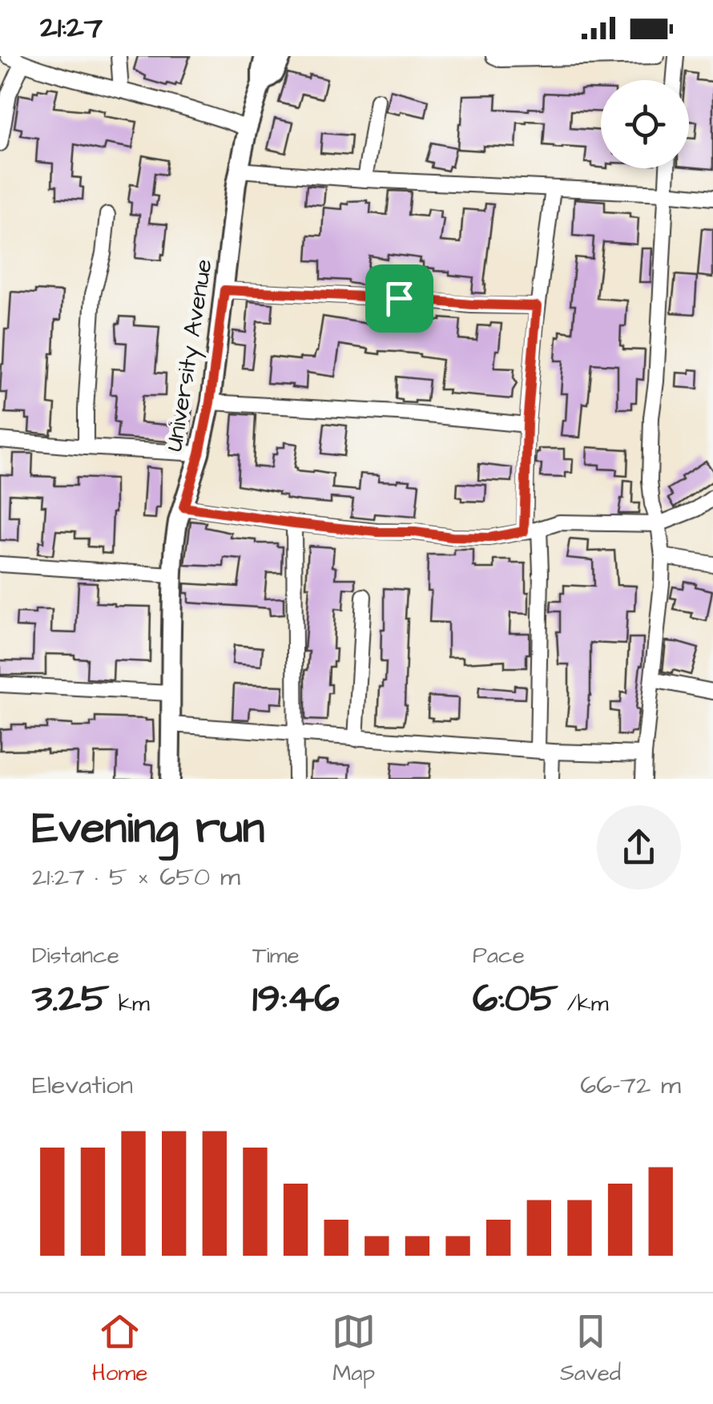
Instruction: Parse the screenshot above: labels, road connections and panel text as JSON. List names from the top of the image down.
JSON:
{
  "streets": {
    "street": ["University Avenue"]
  },
  "page": {
    "status": "21:27",
    "heading": ["Evening run", "21:27 · 5 × 650 m"],
    "stats": [
      ["Distance", "3.25 km"],
      ["Time", "19:46"],
      ["Pace", "6:05 /km"]
    ],
    "chart": ["Elevation", "66–72 m"],
    "tabs": ["Home", "Map", "Saved"]
  }
}
